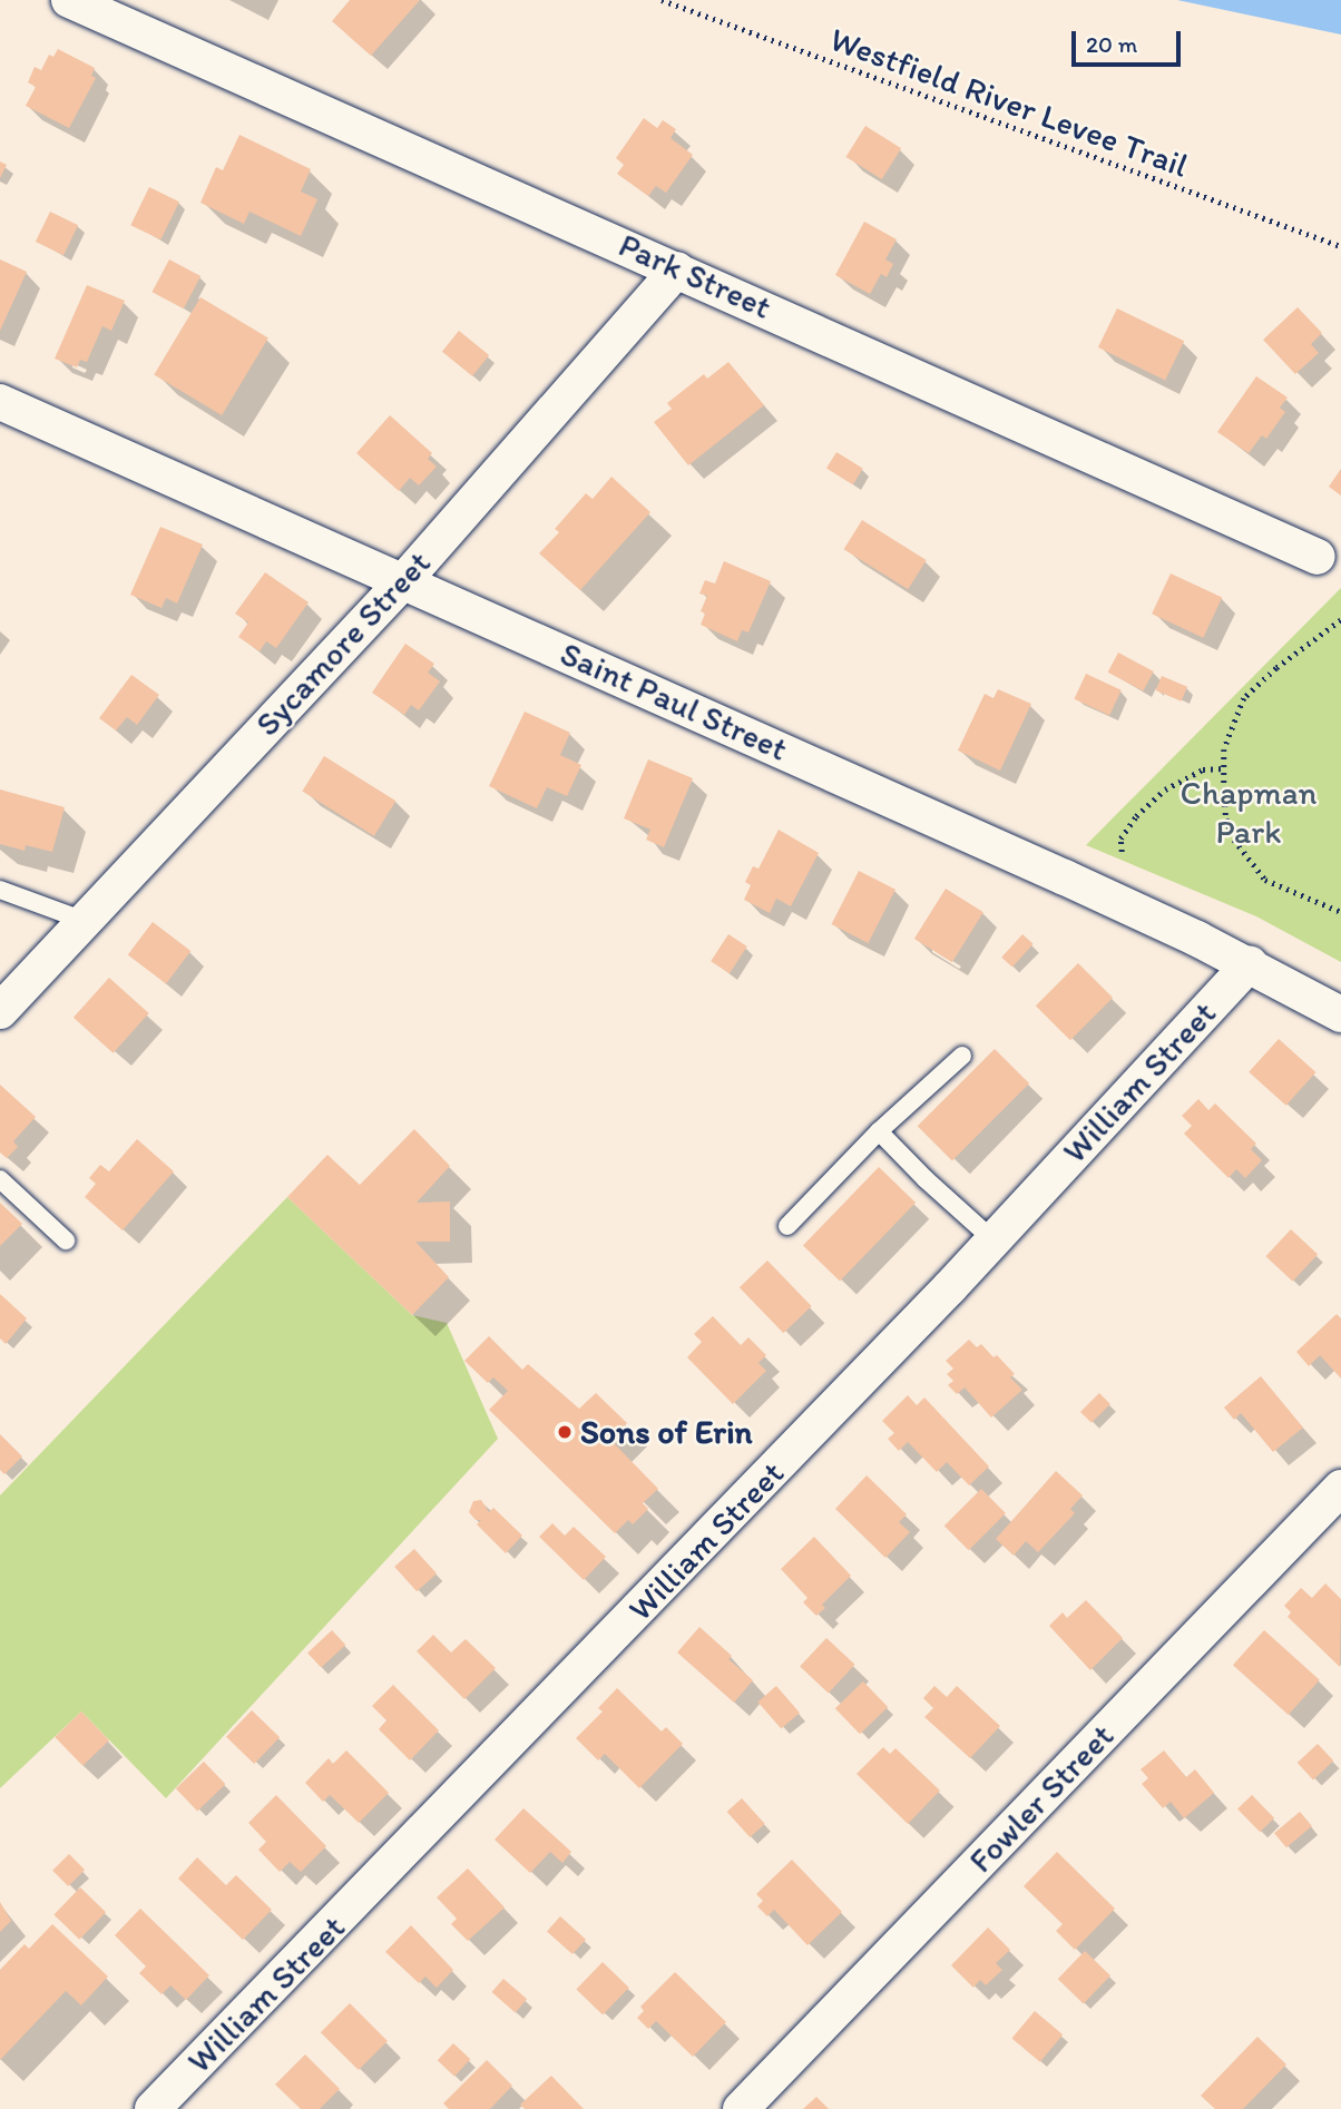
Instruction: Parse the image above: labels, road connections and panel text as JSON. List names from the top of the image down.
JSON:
{
  "streets": {
    "street": [
      "Park Street",
      "Sycamore Street",
      "Saint Paul Street",
      "William Street",
      "Fowler Street"
    ],
    "path": ["Westfield River Levee Trail"]
  },
  "crossings": [
    ["Park Street", "Sycamore Street"],
    ["Sycamore Street", "Saint Paul Street"],
    ["Saint Paul Street", "William Street"]
  ],
  "parks": ["Chapman Park"],
  "places": ["Sons of Erin"],
  "scale_bar": "20 m"
}
